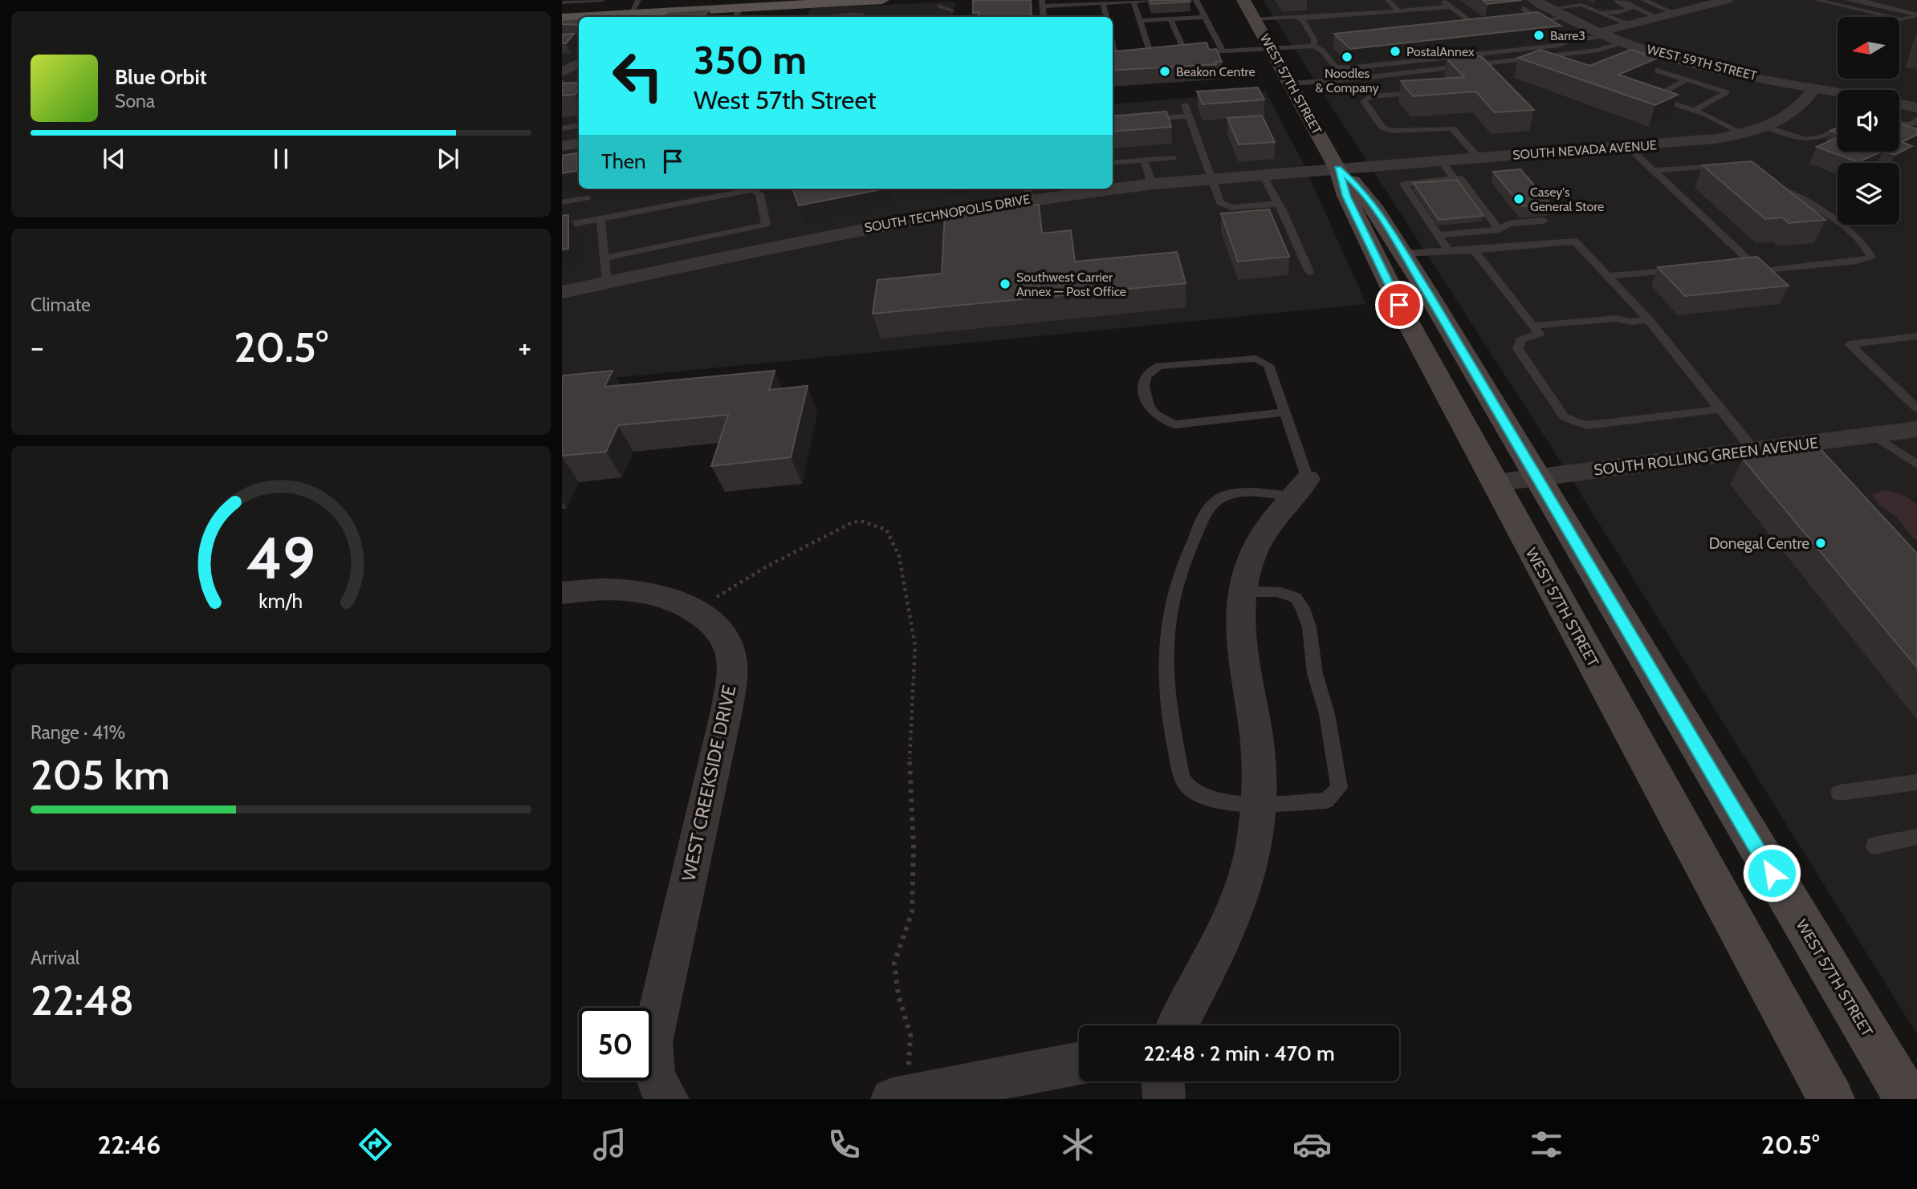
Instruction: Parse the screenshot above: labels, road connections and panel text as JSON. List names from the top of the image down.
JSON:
{
  "streets": {
    "main road": ["WEST 57TH STREET"],
    "street": [
      "WEST 59TH STREET",
      "SOUTH NEVADA AVENUE",
      "SOUTH TECHNOPOLIS DRIVE",
      "SOUTH ROLLING GREEN AVENUE",
      "WEST CREEKSIDE DRIVE"
    ]
  },
  "crossings": [
    ["WEST 59TH STREET", "SOUTH NEVADA AVENUE"],
    ["WEST 57TH STREET", "SOUTH NEVADA AVENUE"],
    ["WEST 57TH STREET", "SOUTH TECHNOPOLIS DRIVE"],
    ["WEST 57TH STREET", "SOUTH ROLLING GREEN AVENUE"],
    ["SOUTH NEVADA AVENUE", "SOUTH TECHNOPOLIS DRIVE"]
  ],
  "places": [
    "Barre3",
    "PostalAnnex",
    "Noodles & Company",
    "Beakon Centre",
    "Casey's General Store",
    "Southwest Carrier Annex — Post Office",
    "Donegal Centre"
  ],
  "north": "left",
  "page": {
    "turn": ["350 m", "West 57th Street"],
    "song": ["Blue Orbit", "Sona"],
    "then": "Then",
    "tile": [
      "Climate",
      ["Range · 41%", "205 km"],
      ["Arrival", "22:48"]
    ],
    "heat": ["−", "20.5°", "+"],
    "limit": "50",
    "trip": "22:48 · 2 min · 470 m",
    "tabs": ["22:46", "20.5°"],
    "gauge": ["49", "km/h"]
  }
}
